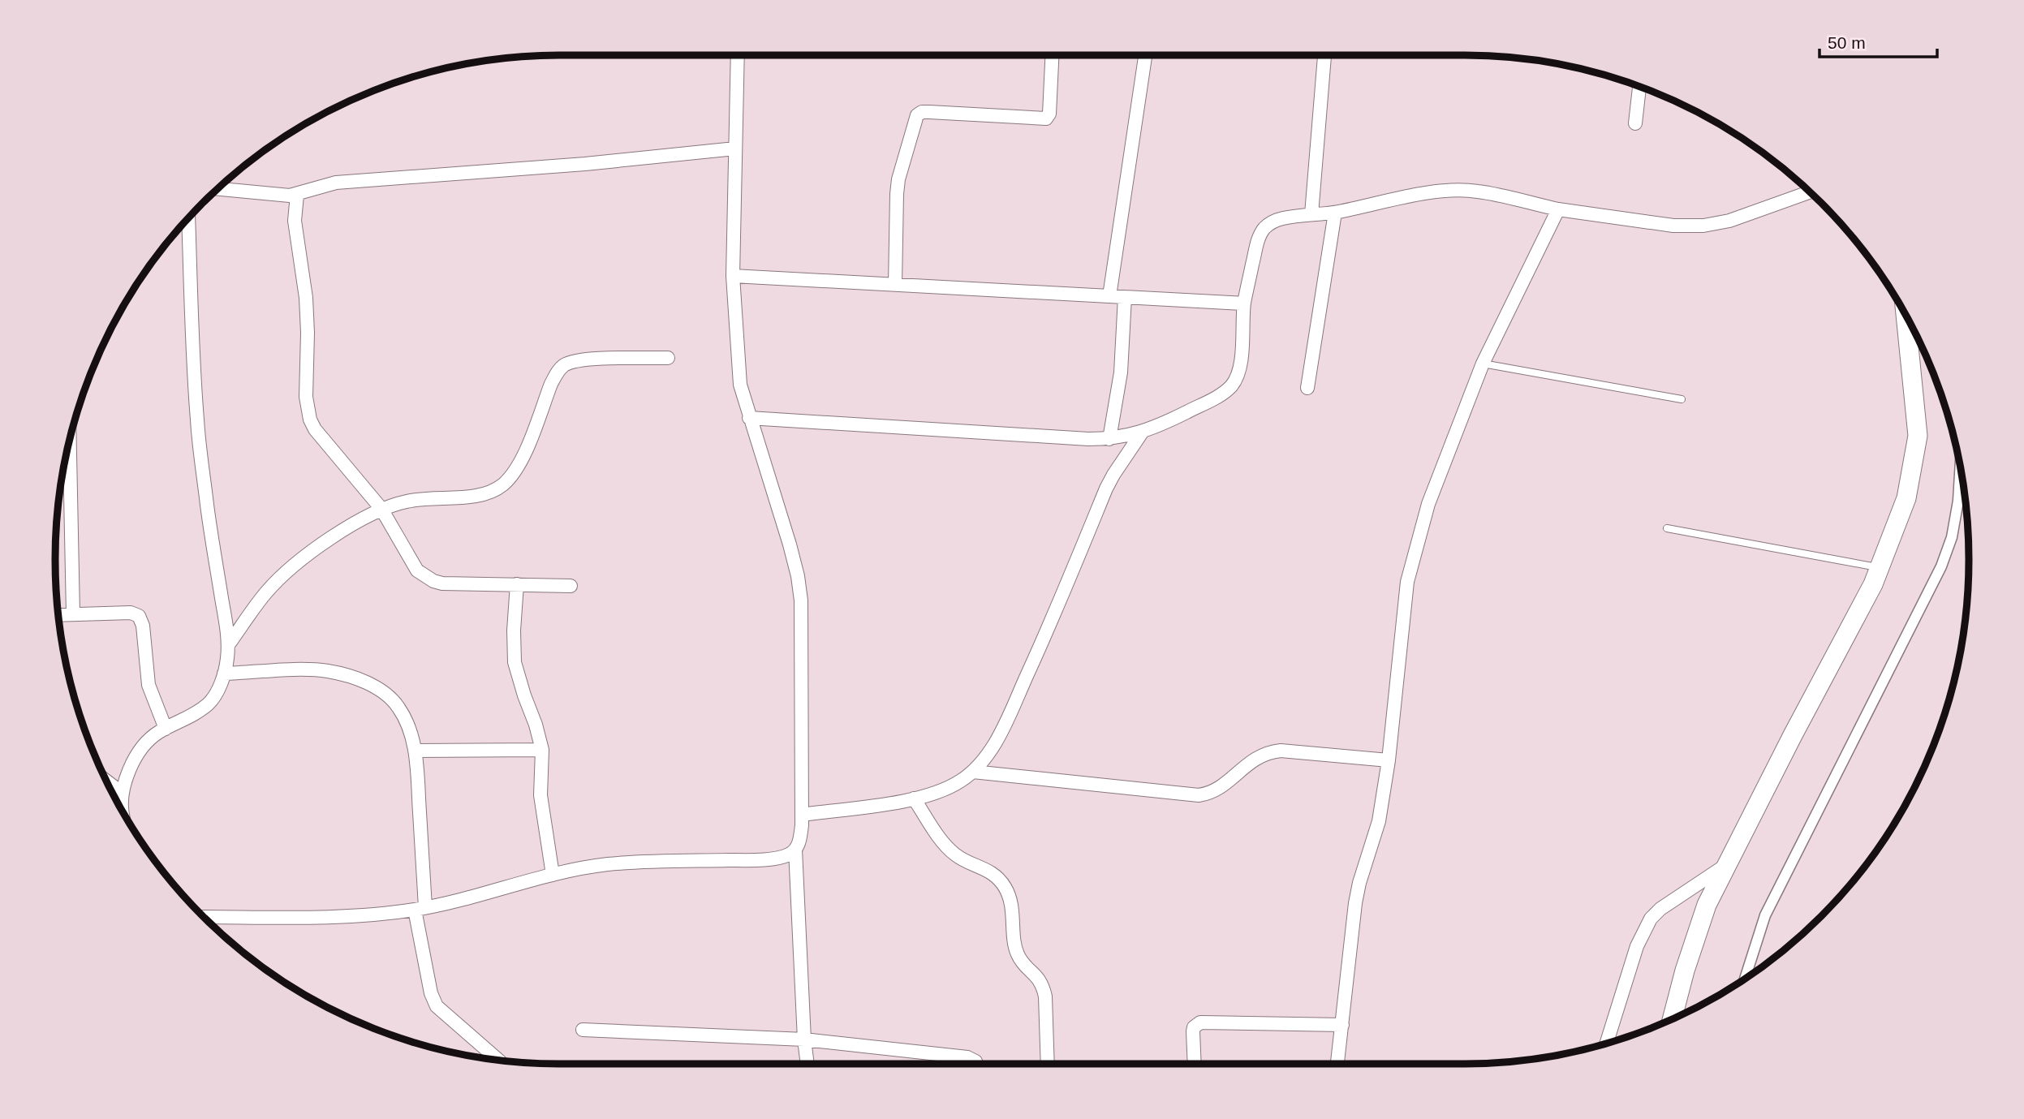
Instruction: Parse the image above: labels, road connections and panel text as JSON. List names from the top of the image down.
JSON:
{
  "scale_bar": "50 m"
}
